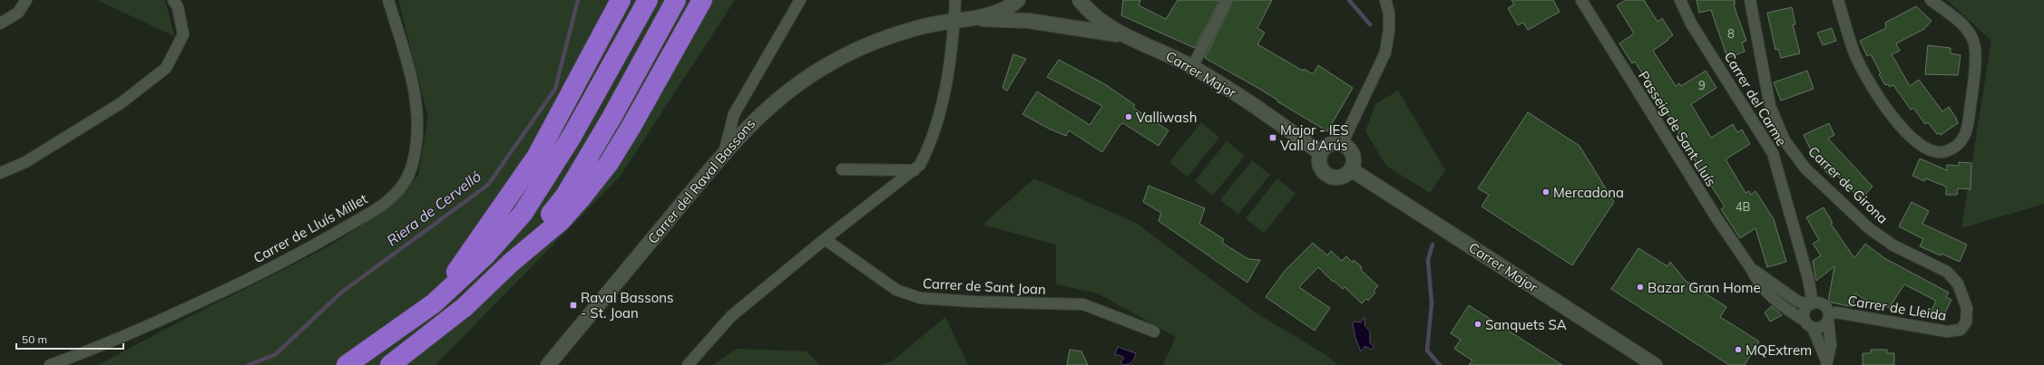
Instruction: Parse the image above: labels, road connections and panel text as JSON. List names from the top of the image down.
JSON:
{
  "streets": {
    "street": [
      "Carrer Major",
      "Carrer del Carme",
      "Passeig de Sant Lluís",
      "Carrer del Raval Bassons",
      "Carrer de Girona",
      "Carrer de Lluís Millet",
      "Carrer de Sant Joan",
      "Carrer de Lleida"
    ]
  },
  "crossings": [
    ["Carrer del Carme", "Passeig de Sant Lluís"],
    ["Carrer del Carme", "Carrer de Lleida"],
    ["Passeig de Sant Lluís", "Carrer de Lleida"],
    ["Carrer de Girona", "Carrer de Lleida"]
  ],
  "water": ["Riera de Cervelló"],
  "places": {
    "other": [
      "Valliwash",
      "Mercadona",
      "Bazar Gran Home",
      "Sanquets SA",
      "MQExtrem"
    ],
    "transit": ["Major - IES Vall d'Arús", "Raval Bassons - St. Joan"]
  },
  "house_numbers": ["8", "9", "4B"],
  "scale_bar": "50 m"
}
